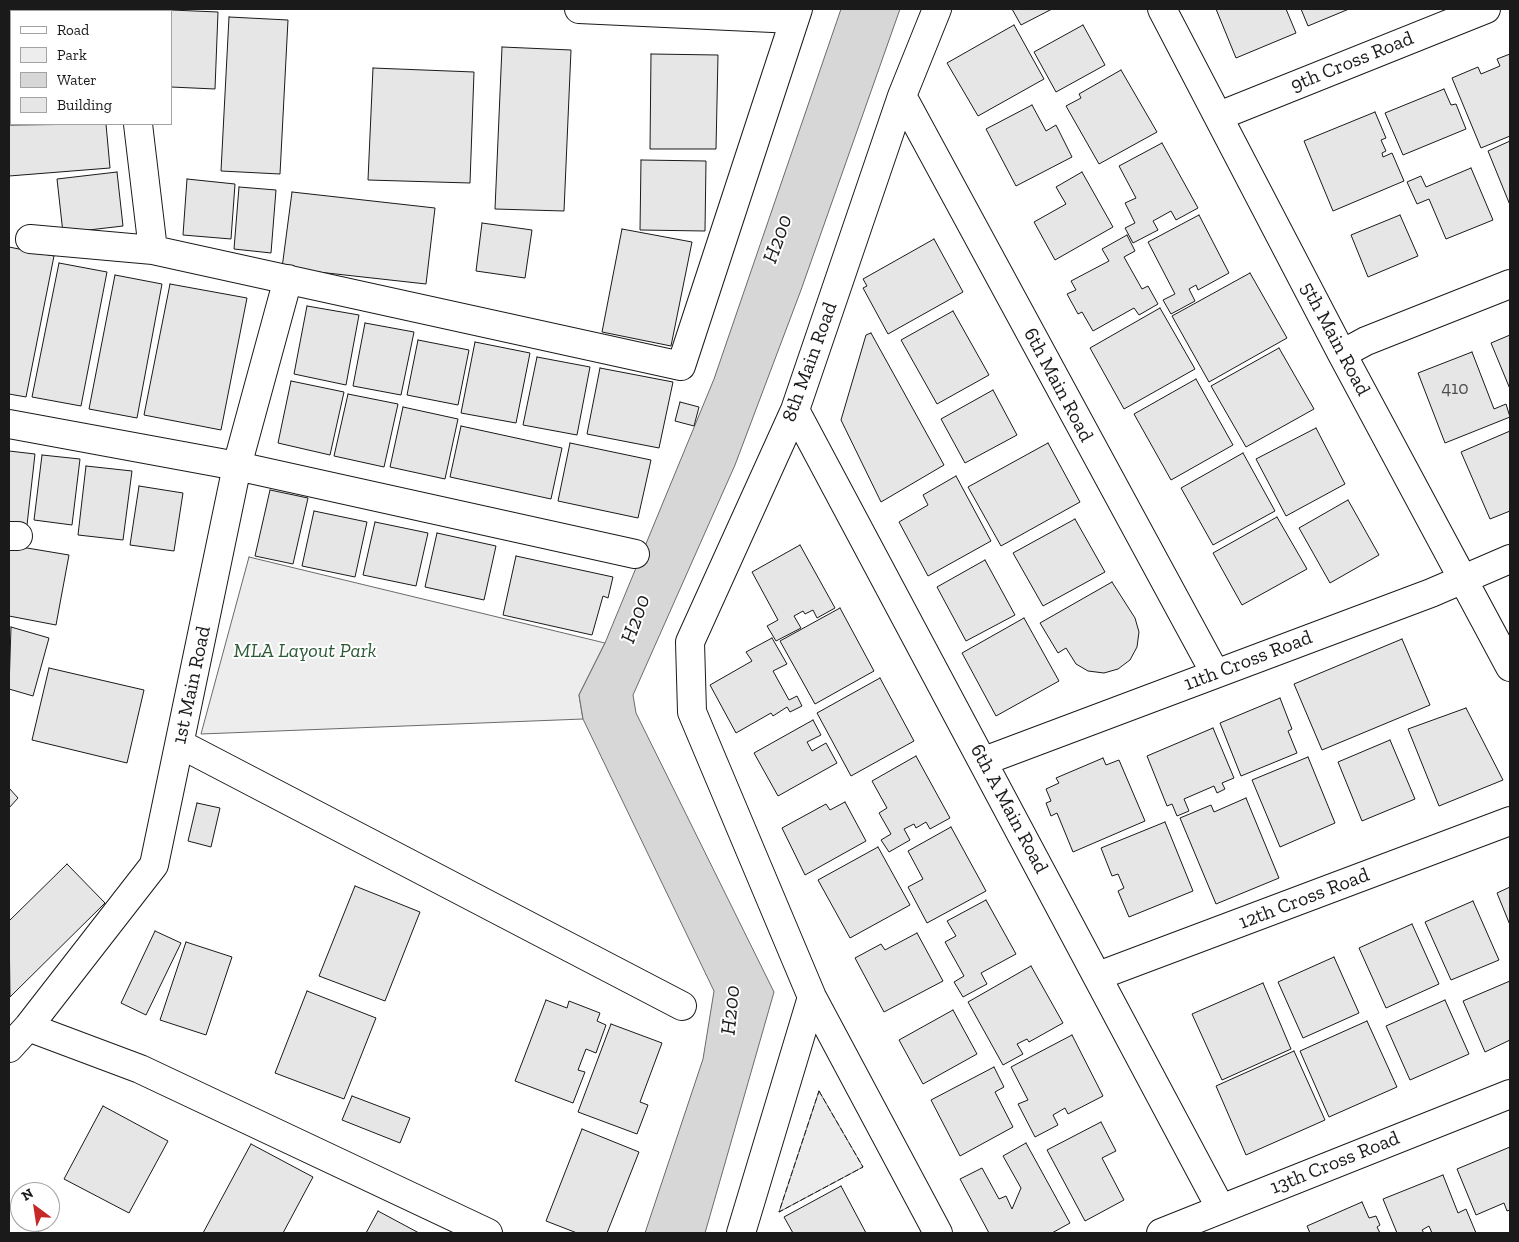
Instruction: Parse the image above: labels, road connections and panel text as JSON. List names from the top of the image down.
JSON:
{
  "streets": {
    "street": [
      "9th Cross Road",
      "5th Main Road",
      "8th Main Road",
      "6th Main Road",
      "11th Cross Road",
      "1st Main Road",
      "6th A Main Road",
      "12th Cross Road",
      "13th Cross Road"
    ]
  },
  "crossings": [
    ["9th Cross Road", "5th Main Road"],
    ["5th Main Road", "11th Cross Road"],
    ["8th Main Road", "6th Main Road"],
    ["8th Main Road", "6th A Main Road"],
    ["6th Main Road", "11th Cross Road"],
    ["11th Cross Road", "6th A Main Road"],
    ["6th A Main Road", "12th Cross Road"],
    ["6th A Main Road", "13th Cross Road"]
  ],
  "water": ["H200"],
  "parks": ["MLA Layout Park"],
  "house_numbers": ["410"],
  "legend": [
    "Road",
    "Park",
    "Water",
    "Building"
  ],
  "north": "top left"
}
